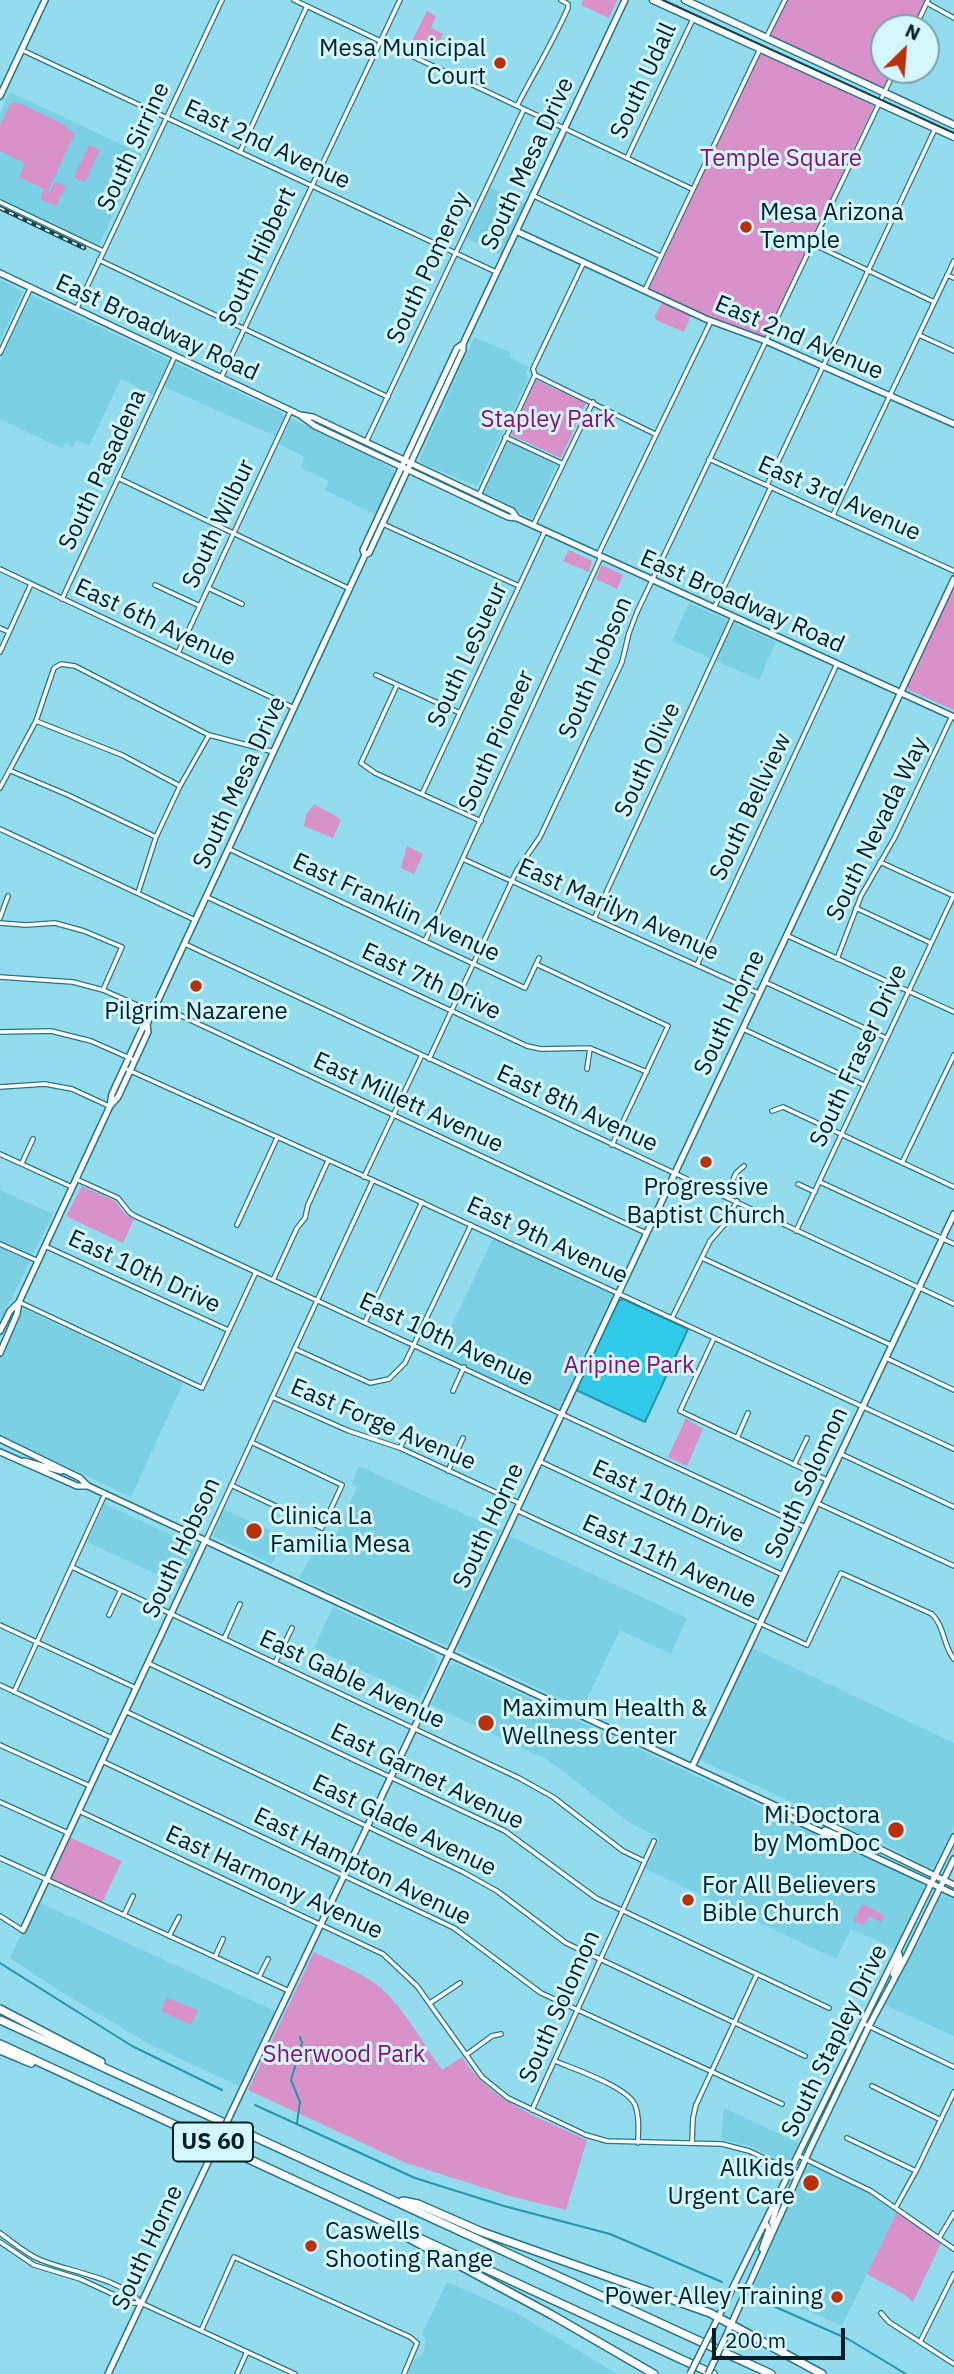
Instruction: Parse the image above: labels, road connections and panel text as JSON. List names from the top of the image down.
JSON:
{
  "streets": {
    "highway": ["US 60"],
    "main road": [
      "East 2nd Avenue",
      "South Mesa Drive",
      "East Broadway Road",
      "South Hobson",
      "South Horne",
      "South Solomon",
      "South Stapley Drive"
    ],
    "street": [
      "South Udall",
      "South Sirrine",
      "South Hibbert",
      "South Pomeroy",
      "South Pasadena",
      "East 3rd Avenue",
      "South Wilbur",
      "East 6th Avenue",
      "South LeSueur",
      "South Pioneer",
      "South Olive",
      "South Bellview",
      "South Nevada Way",
      "East Franklin Avenue",
      "East Marilyn Avenue",
      "East 7th Drive",
      "South Fraser Drive",
      "East Millett Avenue",
      "East 8th Avenue",
      "East 9th Avenue",
      "East 10th Drive",
      "East 10th Avenue",
      "East Forge Avenue",
      "East 11th Avenue",
      "East Gable Avenue",
      "East Garnet Avenue",
      "East Glade Avenue",
      "East Hampton Avenue",
      "East Harmony Avenue"
    ]
  },
  "crossings": [
    ["East 2nd Avenue", "South Sirrine"],
    ["East 2nd Avenue", "South Mesa Drive"],
    ["East 2nd Avenue", "South Hibbert"],
    ["East 2nd Avenue", "South Pomeroy"],
    ["East 2nd Avenue", "South Hobson"],
    ["East 2nd Avenue", "South Pioneer"],
    ["South Sirrine", "East Broadway Road"],
    ["South Mesa Drive", "East Broadway Road"],
    ["South Mesa Drive", "East 6th Avenue"],
    ["South Mesa Drive", "East Franklin Avenue"],
    ["South Mesa Drive", "East 7th Drive"],
    ["South Mesa Drive", "East Millett Avenue"],
    ["South Mesa Drive", "East 8th Avenue"],
    ["South Mesa Drive", "East 9th Avenue"],
    ["South Mesa Drive", "East 10th Drive"],
    ["South Mesa Drive", "East 10th Avenue"],
    ["South Hibbert", "East Broadway Road"],
    ["South Pomeroy", "East Broadway Road"],
    ["East Broadway Road", "South Pasadena"],
    ["East Broadway Road", "South Wilbur"],
    ["East Broadway Road", "South LeSueur"],
    ["East Broadway Road", "South Hobson"],
    ["East Broadway Road", "South Pioneer"],
    ["East Broadway Road", "South Olive"],
    ["East Broadway Road", "South Bellview"],
    ["East Broadway Road", "South Nevada Way"],
    ["East Broadway Road", "South Horne"],
    ["South Pasadena", "East 6th Avenue"],
    ["East 3rd Avenue", "South Hobson"],
    ["South Wilbur", "East 6th Avenue"],
    ["South Hobson", "East Franklin Avenue"],
    ["South Hobson", "East Marilyn Avenue"],
    ["South Hobson", "East 7th Drive"],
    ["South Hobson", "East 8th Avenue"],
    ["South Hobson", "East 9th Avenue"],
    ["South Hobson", "East 10th Avenue"],
    ["South Hobson", "East Forge Avenue"],
    ["South Hobson", "East Gable Avenue"],
    ["South Hobson", "East Garnet Avenue"],
    ["South Hobson", "East Glade Avenue"],
    ["South Hobson", "East Hampton Avenue"],
    ["South Hobson", "East Harmony Avenue"],
    ["South Pioneer", "East Franklin Avenue"],
    ["South Pioneer", "East Marilyn Avenue"],
    ["South Olive", "East Marilyn Avenue"],
    ["South Bellview", "East Marilyn Avenue"],
    ["East Marilyn Avenue", "South Horne"],
    ["South Horne", "East Millett Avenue"],
    ["South Horne", "East 8th Avenue"],
    ["South Horne", "East 9th Avenue"],
    ["South Horne", "East 10th Drive"],
    ["South Horne", "East 10th Avenue"],
    ["South Horne", "East Forge Avenue"],
    ["South Horne", "East 11th Avenue"],
    ["South Horne", "East Gable Avenue"],
    ["South Horne", "East Garnet Avenue"],
    ["South Horne", "East Glade Avenue"],
    ["South Horne", "East Hampton Avenue"],
    ["South Horne", "East Harmony Avenue"],
    ["South Fraser Drive", "East 8th Avenue"],
    ["East 8th Avenue", "South Solomon"],
    ["East 9th Avenue", "South Solomon"],
    ["East 10th Drive", "South Solomon"],
    ["East 10th Avenue", "South Solomon"],
    ["East Forge Avenue", "East 11th Avenue"],
    ["South Solomon", "East 11th Avenue"],
    ["South Solomon", "East Gable Avenue"],
    ["South Solomon", "East Garnet Avenue"],
    ["South Solomon", "East Glade Avenue"],
    ["South Solomon", "East Hampton Avenue"],
    ["South Solomon", "East Harmony Avenue"],
    ["East Harmony Avenue", "South Stapley Drive"],
    ["South Stapley Drive", "US 60"]
  ],
  "parks": [
    "Temple Square",
    "Stapley Park",
    "Aripine Park",
    "Sherwood Park"
  ],
  "places": [
    "Mesa Municipal Court",
    "Mesa Arizona Temple",
    "Pilgrim Nazarene",
    "Progressive Baptist Church",
    "Clinica La Familia Mesa",
    "Maximum Health & Wellness Center",
    "Mi Doctora by MomDoc",
    "For All Believers Bible Church",
    "AllKids Urgent Care",
    "Caswells Shooting Range",
    "Power Alley Training"
  ],
  "scale_bar": "200 m",
  "north": "top right"
}
